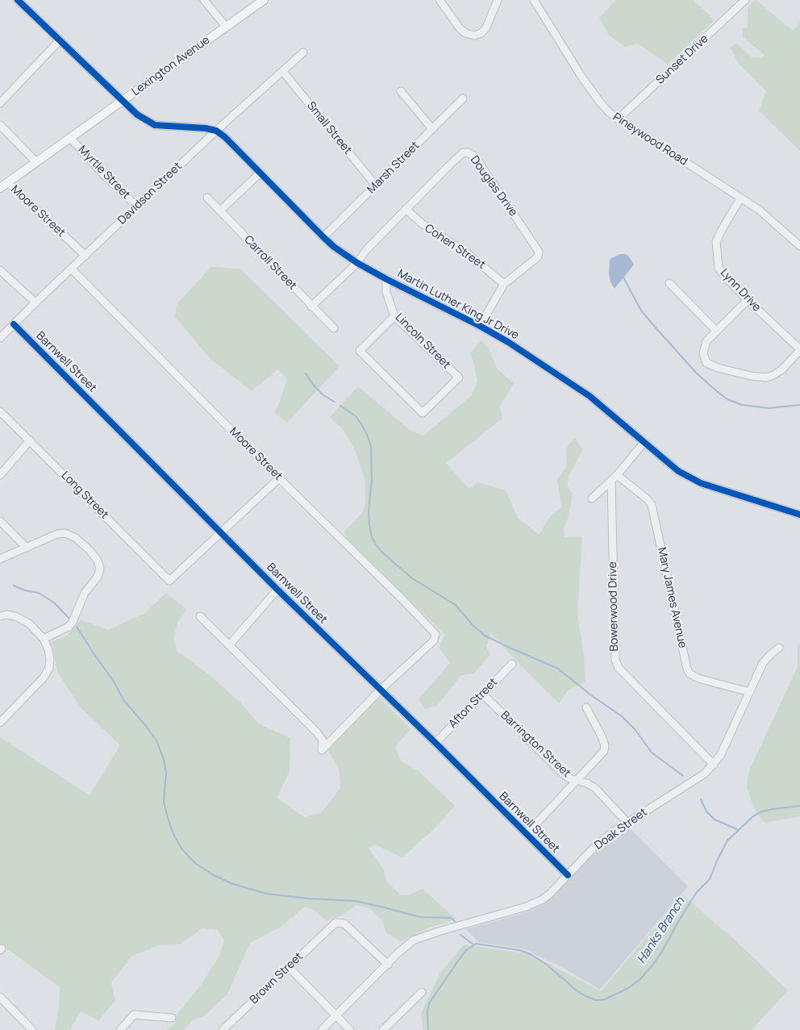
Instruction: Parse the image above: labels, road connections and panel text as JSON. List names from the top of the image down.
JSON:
{
  "streets": {
    "main road": ["Lexington Avenue"],
    "street": [
      "Sunset Drive",
      "Small Street",
      "Pineywood Road",
      "Marsh Street",
      "Myrtle Street",
      "Douglas Drive",
      "Davidson Street",
      "Moore Street",
      "Cohen Street",
      "Carroll Street",
      "Lynn Drive",
      "Martin Luther King Jr Drive",
      "Lincoln Street",
      "Barnwell Street",
      "Long Street",
      "Mary James Avenue",
      "Bowerwood Drive",
      "Afton Street",
      "Barrington Street",
      "Doak Street",
      "Brown Street"
    ]
  },
  "crossings": [
    ["Sunset Drive", "Pineywood Road"],
    ["Lexington Avenue", "Myrtle Street"],
    ["Lexington Avenue", "Moore Street"],
    ["Lexington Avenue", "Martin Luther King Jr Drive"],
    ["Small Street", "Marsh Street"],
    ["Small Street", "Davidson Street"],
    ["Pineywood Road", "Lynn Drive"],
    ["Marsh Street", "Martin Luther King Jr Drive"],
    ["Myrtle Street", "Davidson Street"],
    ["Douglas Drive", "Cohen Street"],
    ["Douglas Drive", "Carroll Street"],
    ["Douglas Drive", "Martin Luther King Jr Drive"],
    ["Davidson Street", "Moore Street"],
    ["Davidson Street", "Martin Luther King Jr Drive"],
    ["Davidson Street", "Barnwell Street"],
    ["Moore Street", "Barnwell Street"],
    ["Martin Luther King Jr Drive", "Lincoln Street"],
    ["Barnwell Street", "Long Street"],
    ["Barnwell Street", "Afton Street"],
    ["Barnwell Street", "Doak Street"],
    ["Mary James Avenue", "Doak Street"],
    ["Bowerwood Drive", "Doak Street"],
    ["Afton Street", "Barrington Street"],
    ["Barrington Street", "Doak Street"],
    ["Doak Street", "Brown Street"]
  ],
  "water": ["Hanks Branch"]
}
